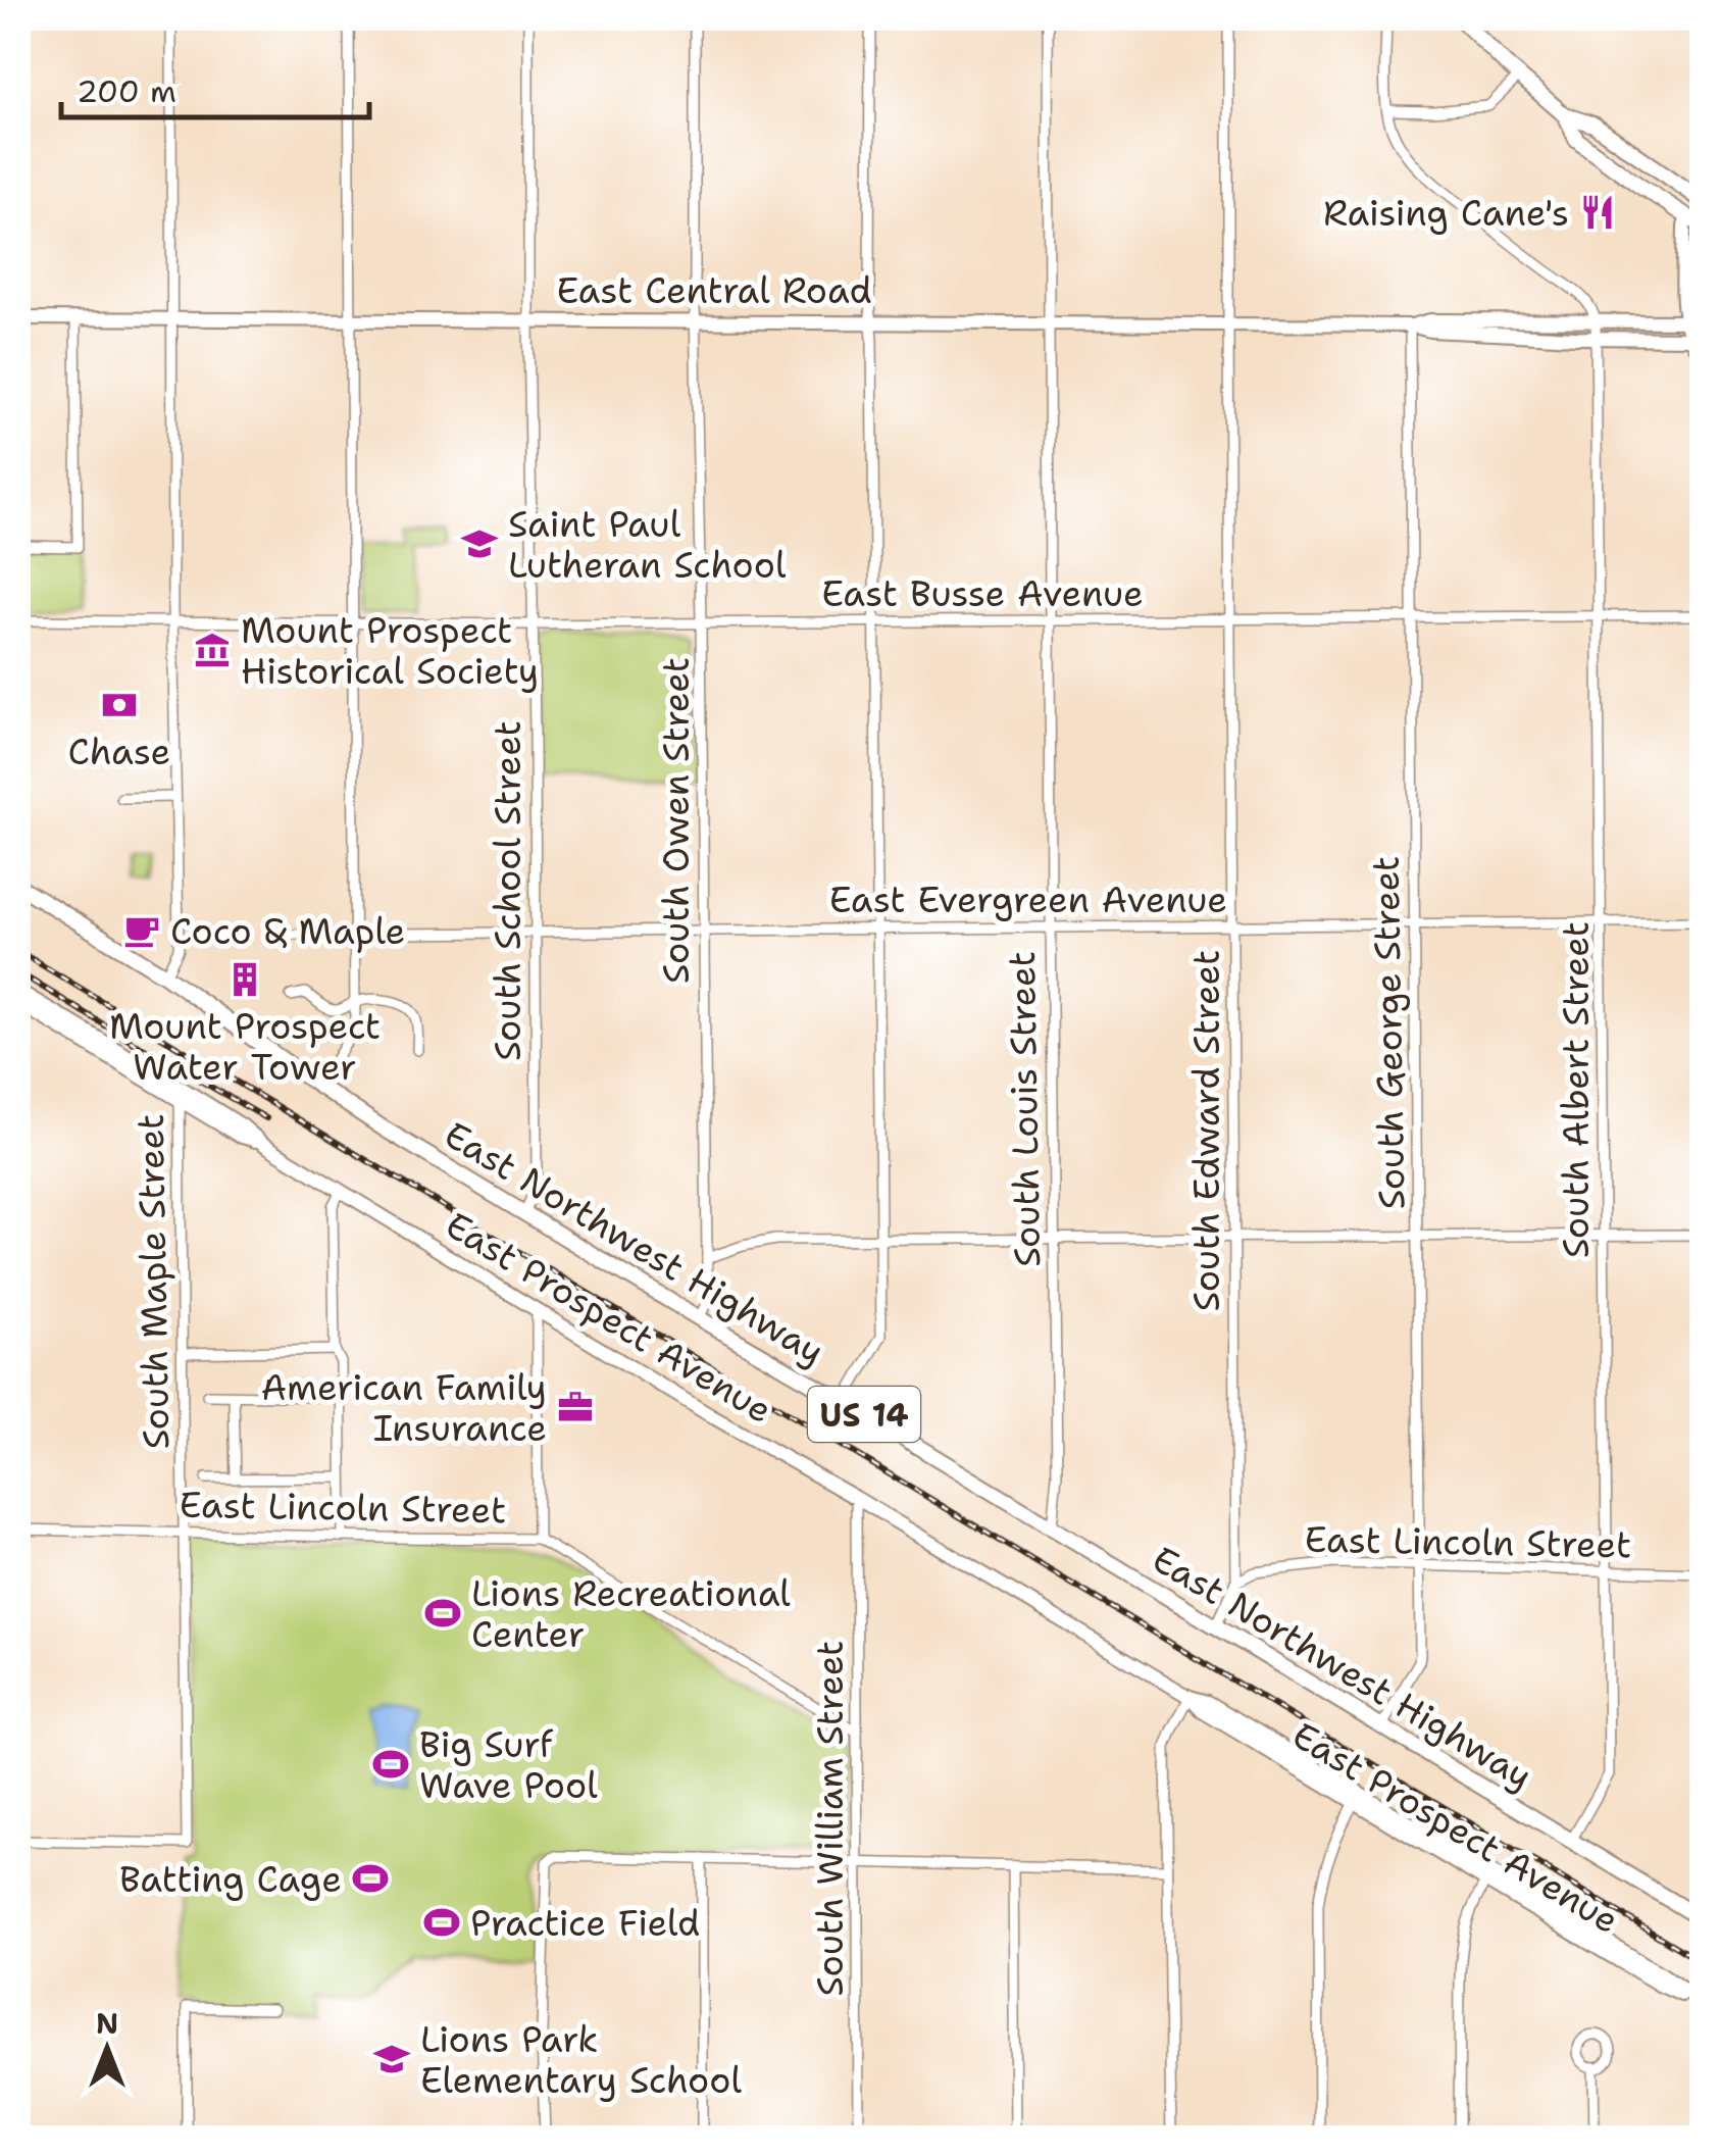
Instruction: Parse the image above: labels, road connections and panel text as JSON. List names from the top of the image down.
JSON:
{
  "streets": {
    "main road": ["East Northwest Highway", "US 14"],
    "street": [
      "East Central Road",
      "East Busse Avenue",
      "South Owen Street",
      "South School Street",
      "East Evergreen Avenue",
      "South George Street",
      "South Albert Street",
      "South Louis Street",
      "South Edward Street",
      "South Maple Street",
      "East Prospect Avenue",
      "East Lincoln Street",
      "South William Street"
    ]
  },
  "crossings": [
    ["East Central Road", "South Owen Street"],
    ["East Central Road", "South School Street"],
    ["East Central Road", "South George Street"],
    ["East Central Road", "South Albert Street"],
    ["East Central Road", "South Louis Street"],
    ["East Central Road", "South Edward Street"],
    ["East Busse Avenue", "South Owen Street"],
    ["East Busse Avenue", "South School Street"],
    ["East Busse Avenue", "South George Street"],
    ["East Busse Avenue", "South Albert Street"],
    ["East Busse Avenue", "South Louis Street"],
    ["East Busse Avenue", "South Edward Street"],
    ["South Owen Street", "East Evergreen Avenue"],
    ["South Owen Street", "East Northwest Highway"],
    ["South School Street", "East Evergreen Avenue"],
    ["South School Street", "East Northwest Highway"],
    ["East Evergreen Avenue", "South George Street"],
    ["East Evergreen Avenue", "South Albert Street"],
    ["East Evergreen Avenue", "South Louis Street"],
    ["East Evergreen Avenue", "South Edward Street"],
    ["South George Street", "East Northwest Highway"],
    ["South George Street", "East Lincoln Street"],
    ["South Albert Street", "East Northwest Highway"],
    ["South Albert Street", "East Lincoln Street"],
    ["South Louis Street", "East Northwest Highway"],
    ["South Edward Street", "East Northwest Highway"],
    ["South Edward Street", "East Lincoln Street"],
    ["South Maple Street", "East Prospect Avenue"],
    ["South Maple Street", "East Lincoln Street"],
    ["East Prospect Avenue", "South William Street"],
    ["East Lincoln Street", "South William Street"]
  ],
  "places": {
    "restaurant": ["Raising Cane's"],
    "school or university": ["Saint Paul Lutheran School", "Lions Park Elementary School"],
    "museum": ["Mount Prospect Historical Society"],
    "bank": ["Chase"],
    "cafe": ["Coco & Maple"],
    "building": ["Mount Prospect Water Tower"],
    "office": ["American Family Insurance"],
    "sports": [
      "Lions Recreational Center",
      "Big Surf Wave Pool",
      "Batting Cage",
      "Practice Field"
    ]
  },
  "scale_bar": "200 m",
  "north": "top"
}
